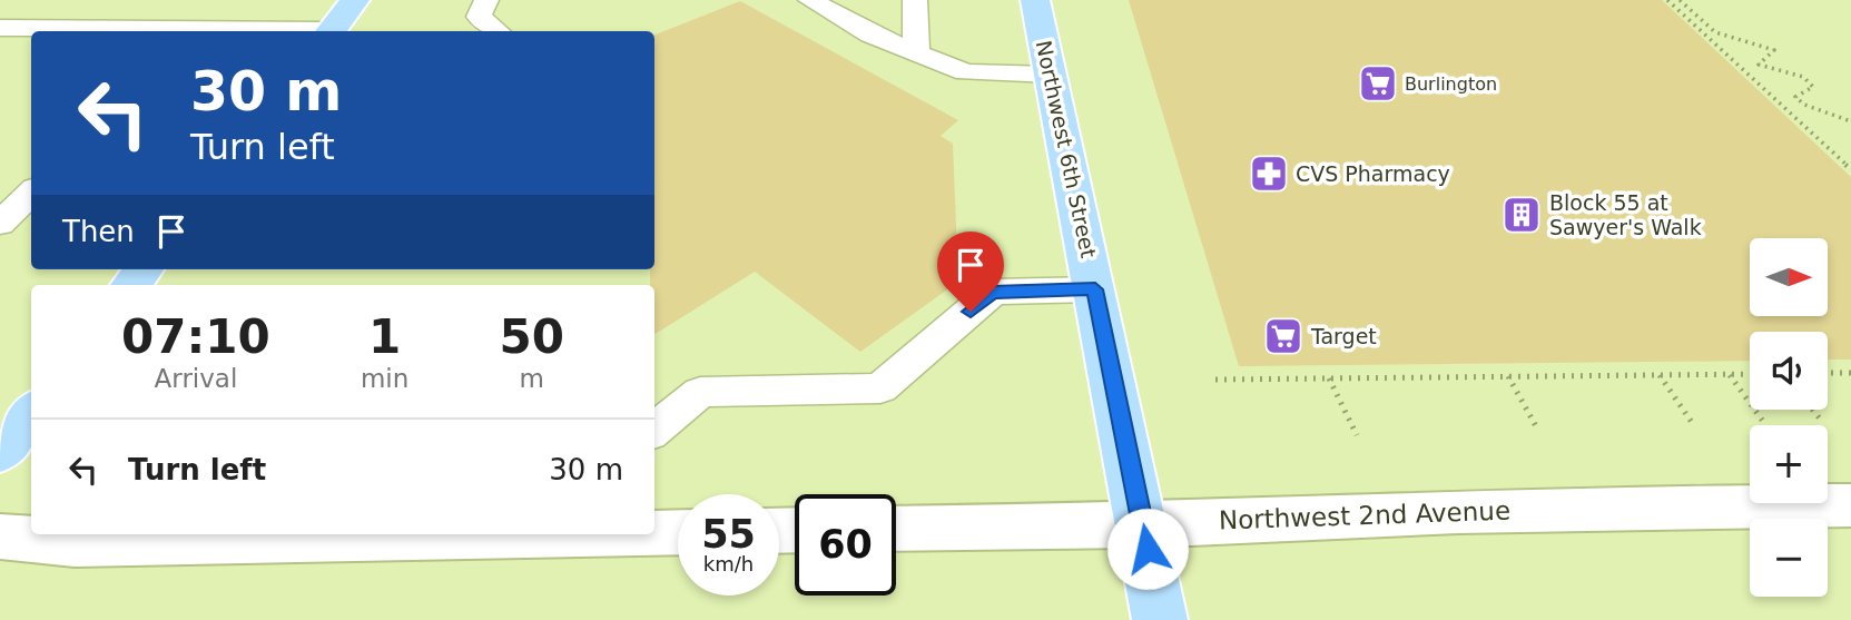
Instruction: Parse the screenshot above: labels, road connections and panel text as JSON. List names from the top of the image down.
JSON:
{
  "streets": {
    "main road": ["Northwest 6th Street"],
    "street": ["Northwest 2nd Avenue"]
  },
  "crossings": [
    ["Northwest 6th Street", "Northwest 2nd Avenue"]
  ],
  "places": {
    "supermarket": ["Burlington", "Target"],
    "pharmacy": ["CVS Pharmacy"],
    "building": ["Block 55 at Sawyer's Walk"]
  },
  "north": "right",
  "page": {
    "turn": ["30 m", "Turn left"],
    "then": "Then",
    "map_buttons": ["+", "−"],
    "eta": [
      "07:10",
      "Arrival",
      "1",
      "min",
      "50",
      "m"
    ],
    "list": [
      {
        "name": "Turn left",
        "value": "30 m"
      }
    ],
    "speed": "55 km/h",
    "limit": "60"
  }
}
